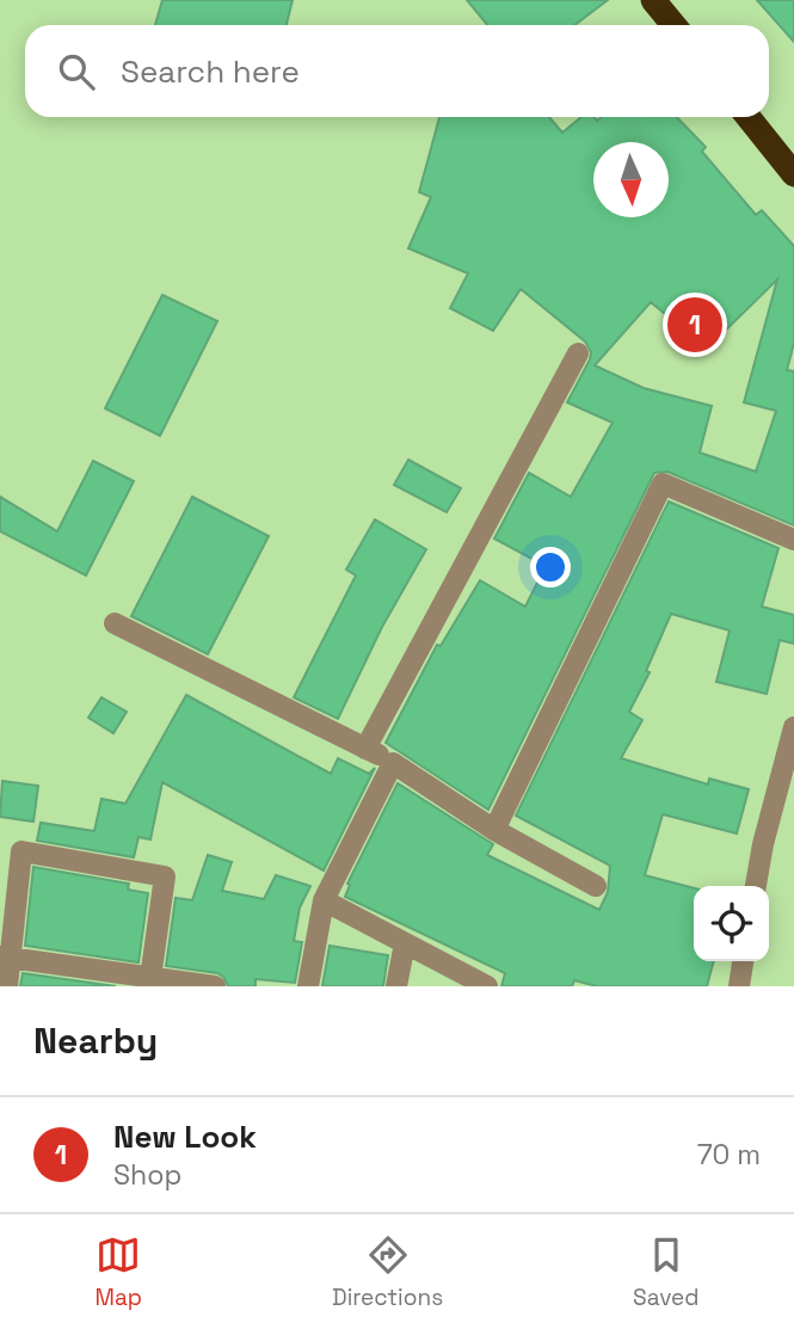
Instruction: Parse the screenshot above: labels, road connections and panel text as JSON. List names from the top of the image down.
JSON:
{
  "north": "bottom",
  "page": {
    "search": "Search here",
    "pins": "1",
    "heading": "Nearby",
    "list": [
      {
        "mark": "1",
        "name": "New Look",
        "note": "Shop",
        "value": "70 m"
      }
    ],
    "nav": ["Map", "Directions", "Saved"]
  }
}
